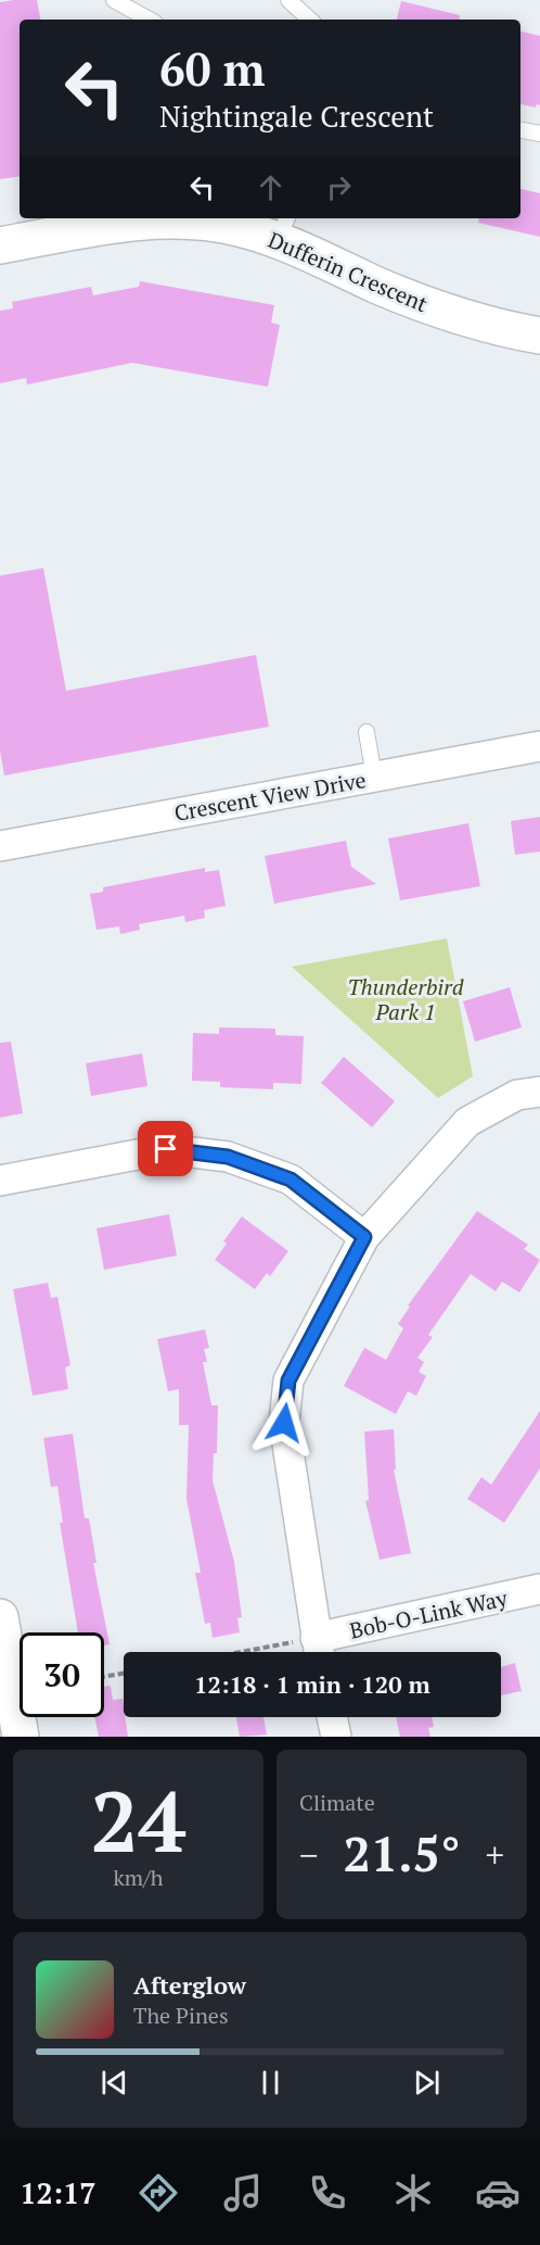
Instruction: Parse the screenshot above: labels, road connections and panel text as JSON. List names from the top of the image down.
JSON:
{
  "streets": {
    "street": ["Dufferin Crescent", "Crescent View Drive", "Bob-O-Link Way"]
  },
  "parks": ["Thunderbird Park 1"],
  "page": {
    "turn": ["60 m", "Nightingale Crescent"],
    "limit": "30",
    "trip": "12:18 · 1 min · 120 m",
    "tile": [
      ["24", "km/h"],
      "Climate"
    ],
    "heat": ["−", "21.5°", "+"],
    "song": ["Afterglow", "The Pines"],
    "tabs": "12:17"
  }
}
